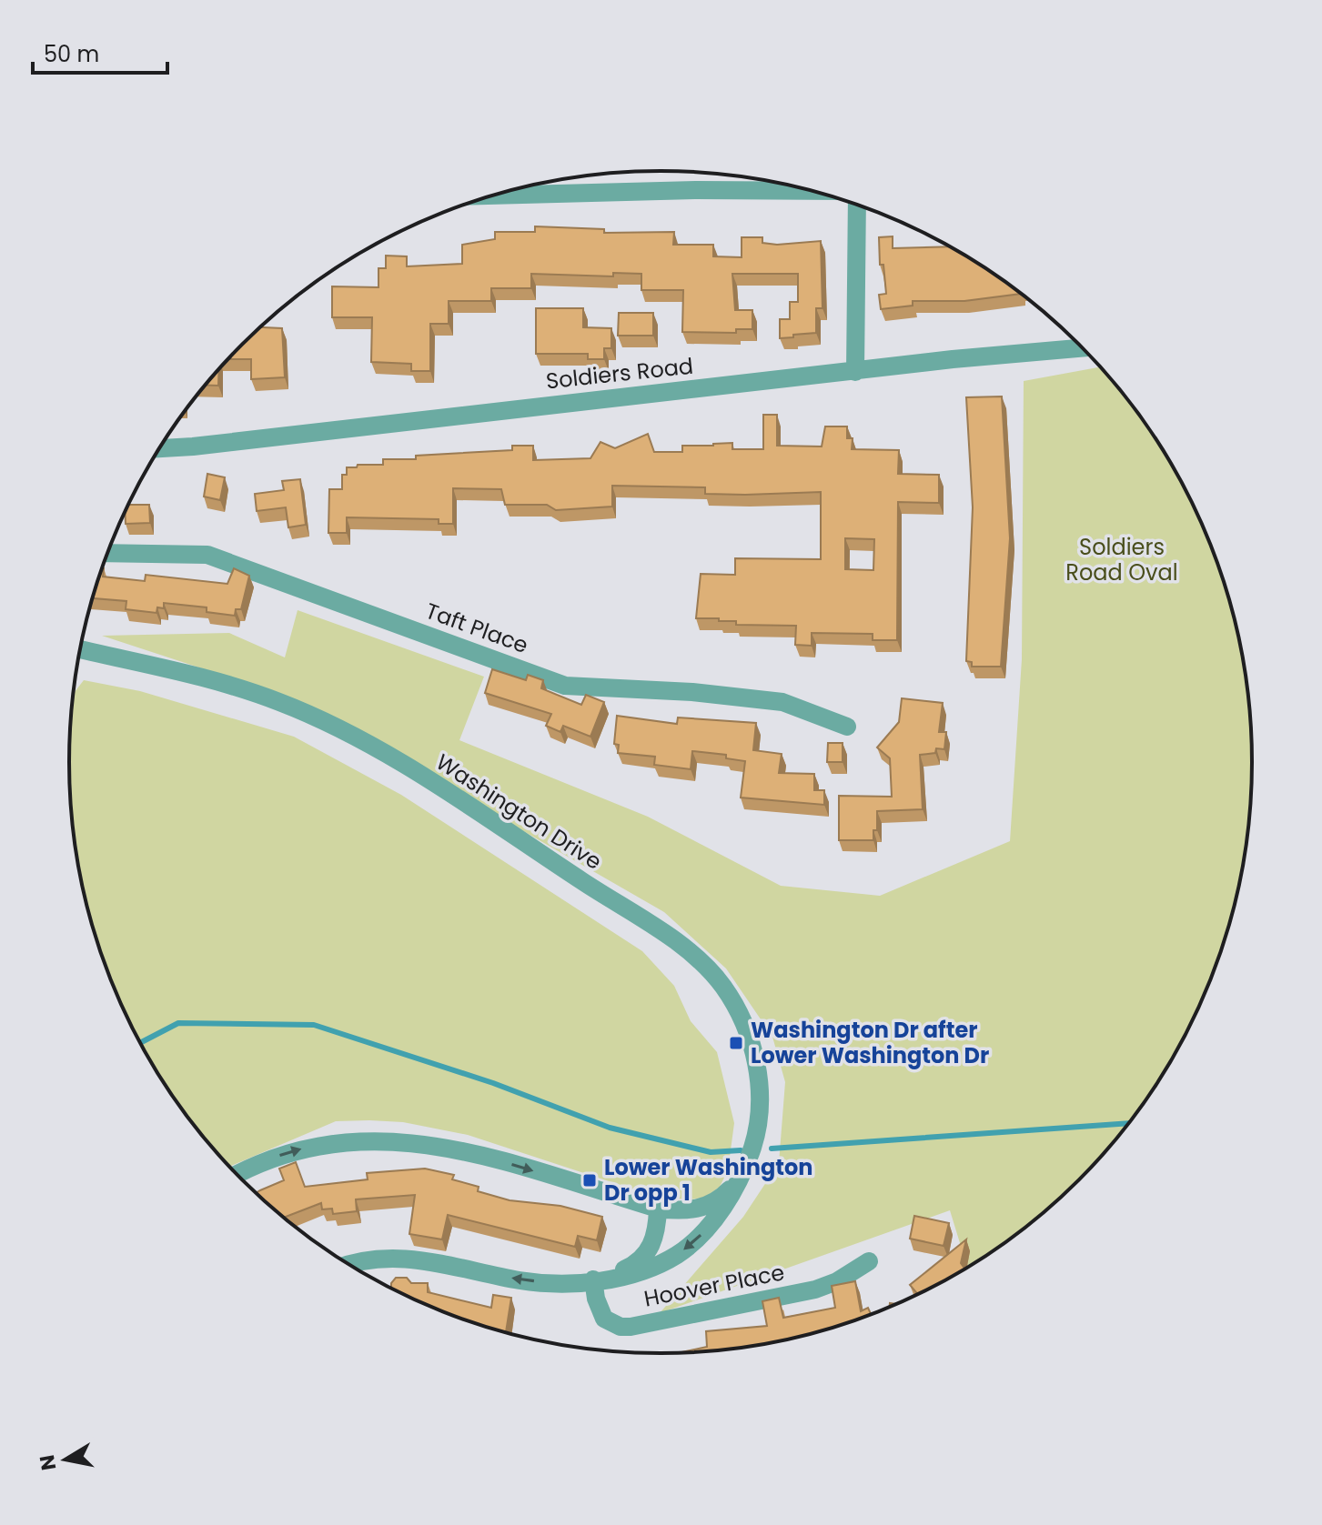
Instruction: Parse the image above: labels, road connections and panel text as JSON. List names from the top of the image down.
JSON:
{
  "streets": {
    "street": [
      "Soldiers Road",
      "Taft Place",
      "Washington Drive",
      "Hoover Place"
    ]
  },
  "crossings": [
    ["Washington Drive", "Hoover Place"]
  ],
  "parks": ["Soldiers Road Oval"],
  "places": {
    "transit": ["Washington Dr after Lower Washington Dr", "Lower Washington Dr opp 1"]
  },
  "scale_bar": "50 m",
  "north": "left"
}
